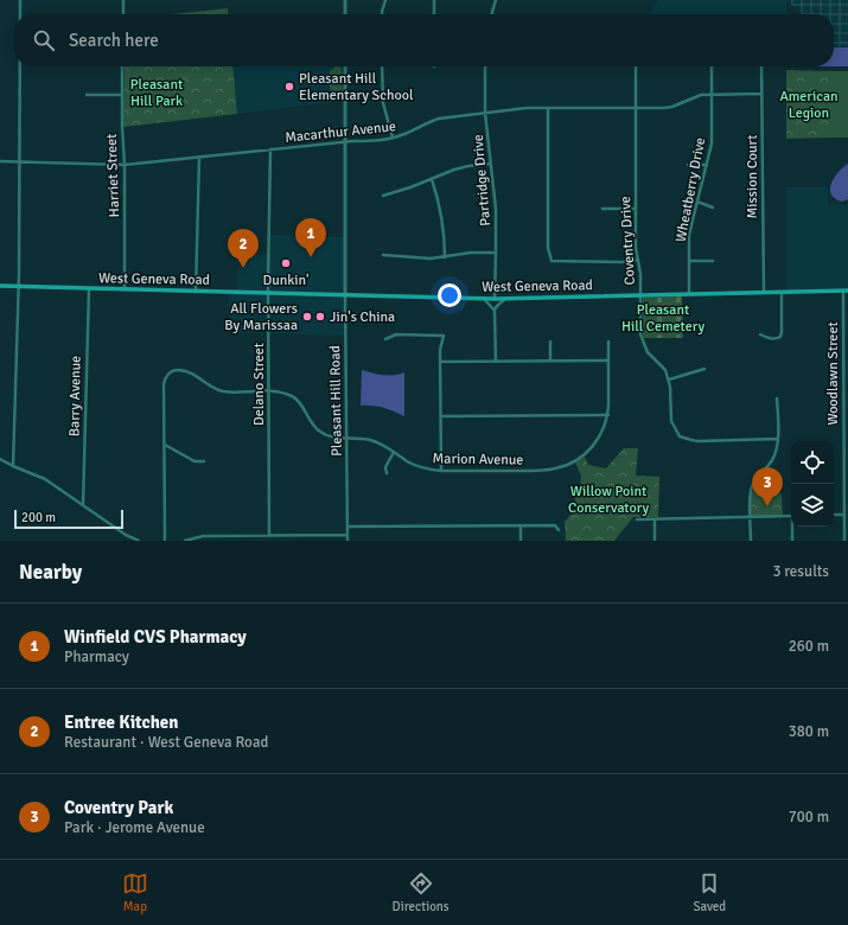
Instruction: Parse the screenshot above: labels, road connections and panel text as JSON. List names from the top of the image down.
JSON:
{
  "streets": {
    "main road": ["West Geneva Road"],
    "street": [
      "Macarthur Avenue",
      "Harriet Street",
      "Mission Court",
      "Partridge Drive",
      "Wheatberry Drive",
      "Coventry Drive",
      "Woodlawn Street",
      "Delano Street",
      "Barry Avenue",
      "Pleasant Hill Road",
      "Marion Avenue"
    ]
  },
  "crossings": [
    ["Macarthur Avenue", "Harriet Street"],
    ["Macarthur Avenue", "Mission Court"],
    ["Macarthur Avenue", "Partridge Drive"],
    ["Macarthur Avenue", "Wheatberry Drive"],
    ["Macarthur Avenue", "Coventry Drive"],
    ["Macarthur Avenue", "Delano Street"],
    ["Macarthur Avenue", "Pleasant Hill Road"],
    ["Harriet Street", "West Geneva Road"],
    ["Mission Court", "West Geneva Road"],
    ["Partridge Drive", "West Geneva Road"],
    ["Wheatberry Drive", "West Geneva Road"],
    ["Coventry Drive", "West Geneva Road"],
    ["West Geneva Road", "Woodlawn Street"],
    ["West Geneva Road", "Delano Street"],
    ["West Geneva Road", "Barry Avenue"],
    ["West Geneva Road", "Pleasant Hill Road"],
    ["Delano Street", "Marion Avenue"],
    ["Pleasant Hill Road", "Marion Avenue"]
  ],
  "parks": [
    "Pleasant Hill Park",
    "American Legion",
    "Pleasant Hill Cemetery",
    "Willow Point Conservatory"
  ],
  "places": [
    "Pleasant Hill Elementary School",
    "Dunkin'",
    "All Flowers By Marissaa",
    "Jin's China"
  ],
  "scale_bar": "200 m",
  "page": {
    "search": "Search here",
    "pins": ["1", "2", "3"],
    "scale": "200 m",
    "heading": ["Nearby", "3 results"],
    "list": [
      {
        "mark": "1",
        "name": "Winfield CVS Pharmacy",
        "note": "Pharmacy",
        "value": "260 m"
      },
      {
        "mark": "2",
        "name": "Entree Kitchen",
        "note": "Restaurant · West Geneva Road",
        "value": "380 m"
      },
      {
        "mark": "3",
        "name": "Coventry Park",
        "note": "Park · Jerome Avenue",
        "value": "700 m"
      }
    ],
    "nav": ["Map", "Directions", "Saved"]
  }
}
